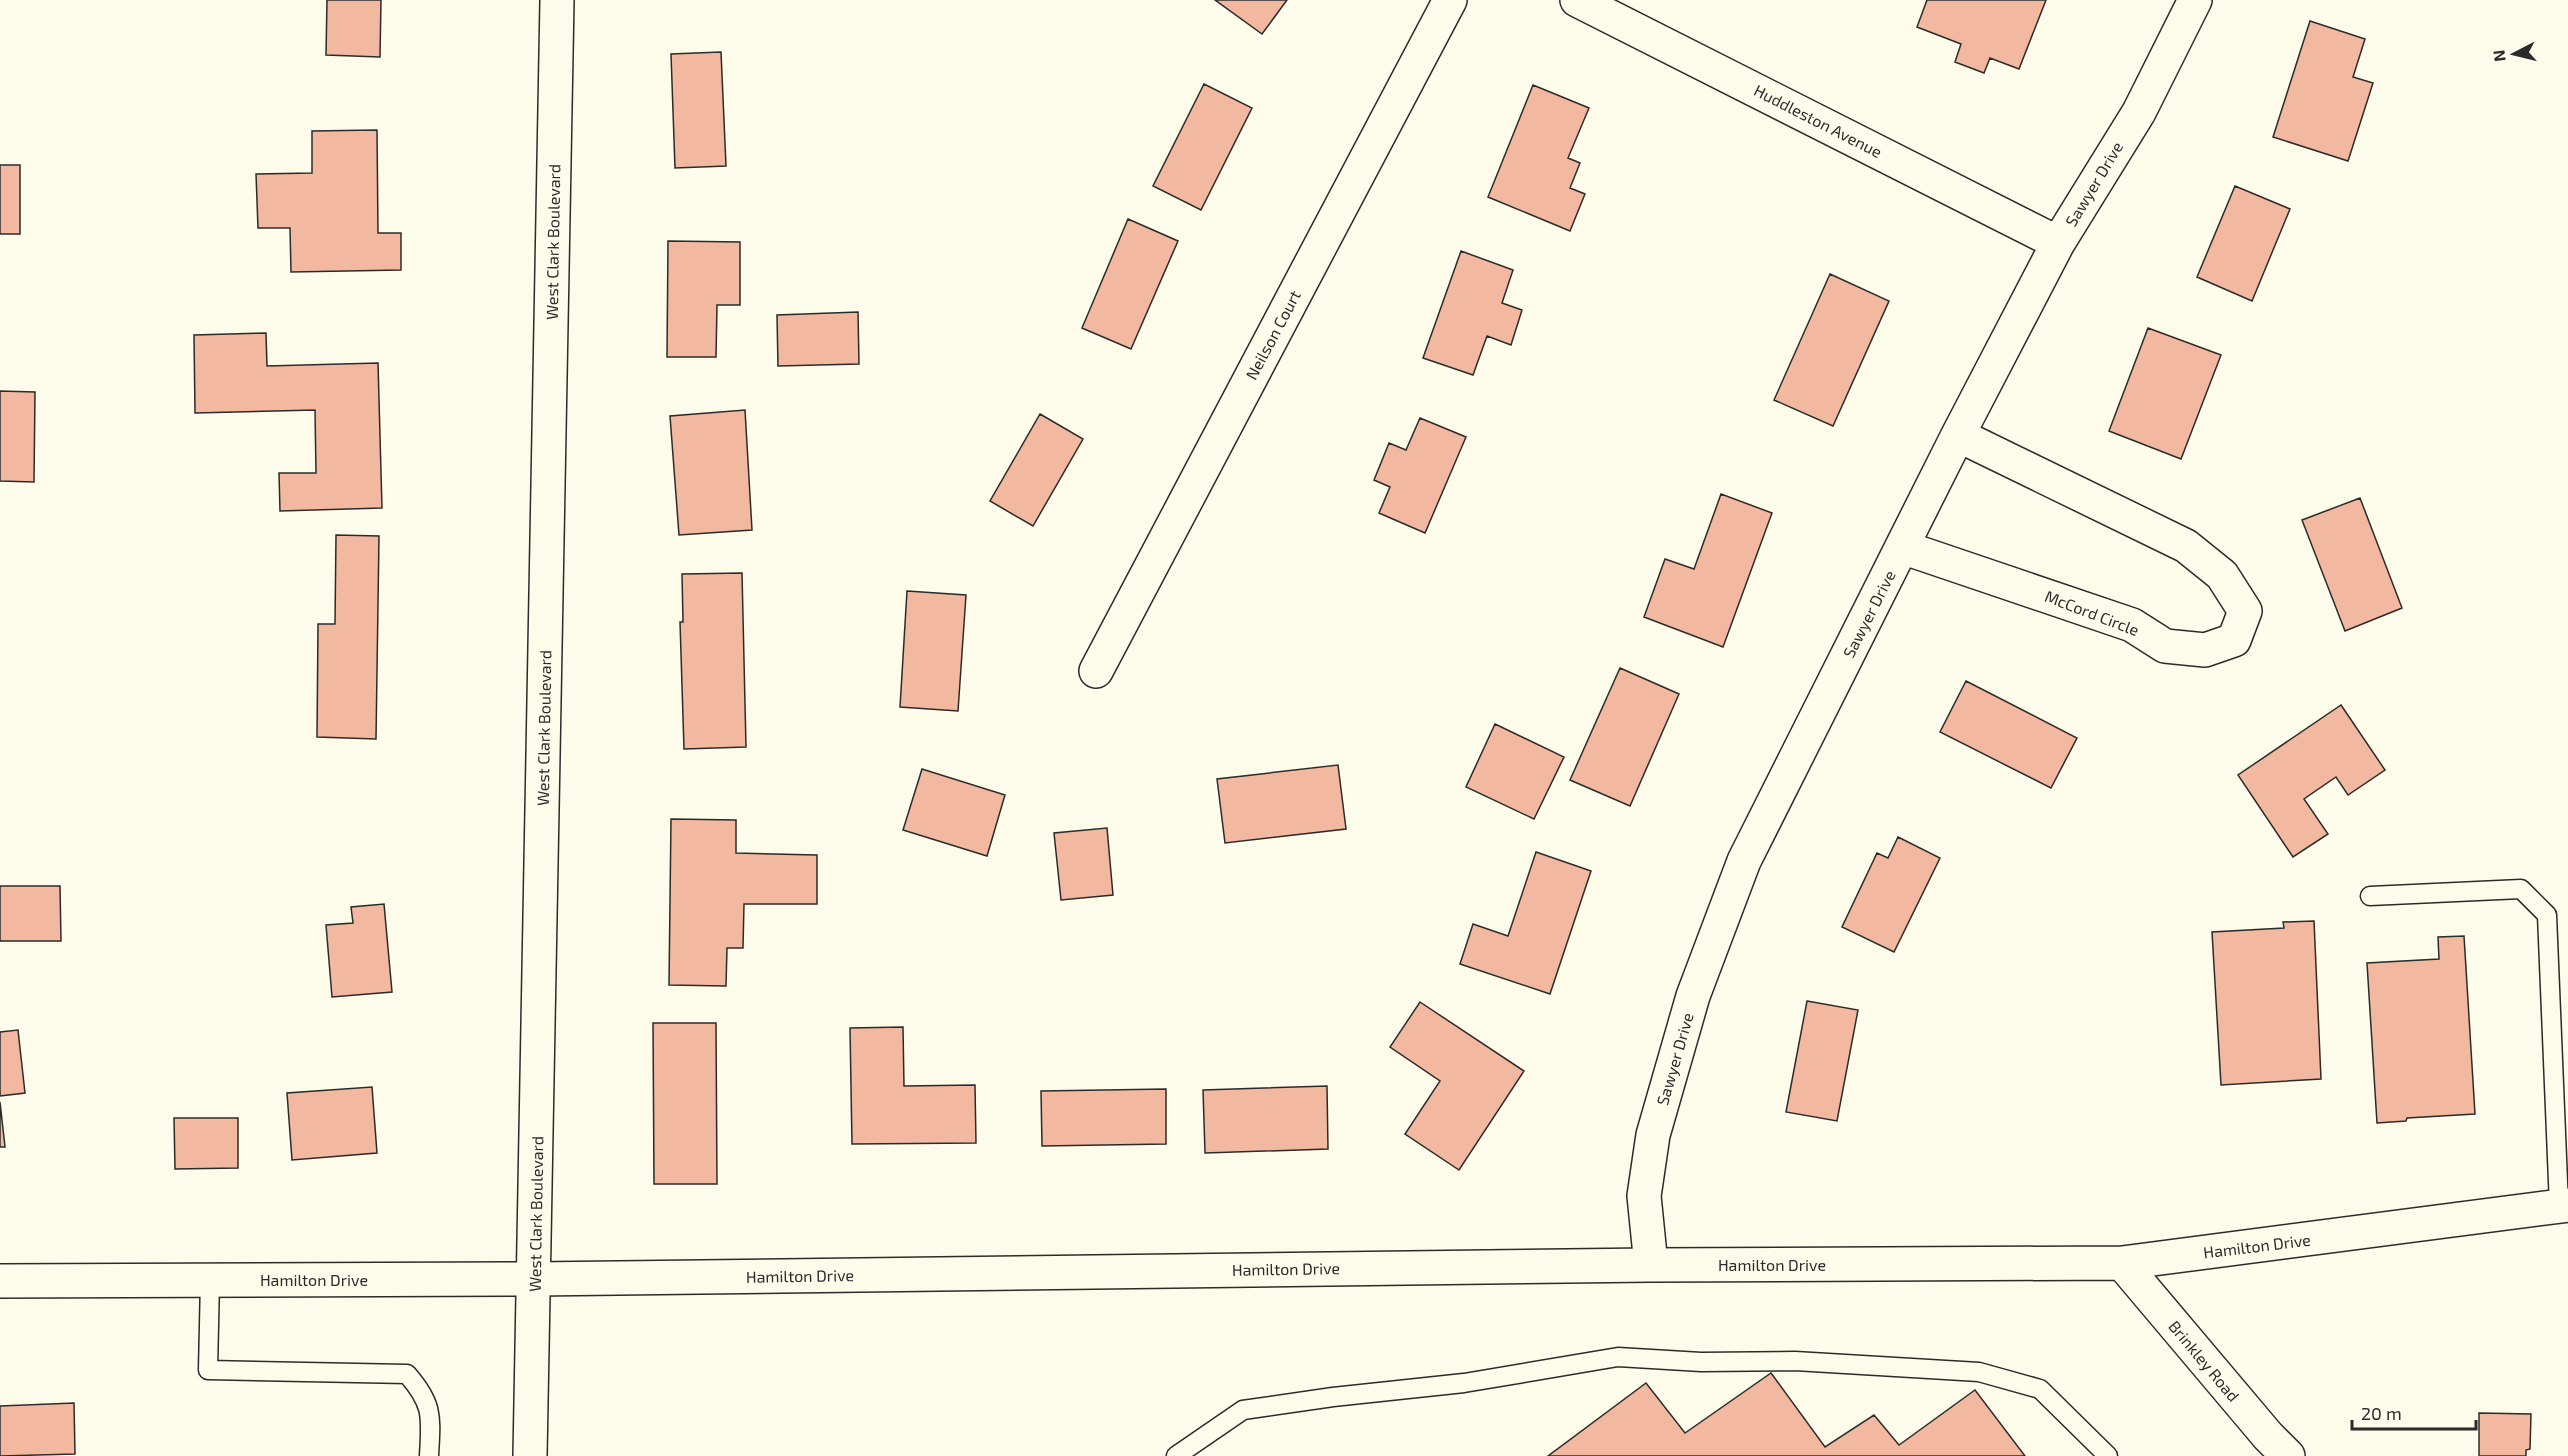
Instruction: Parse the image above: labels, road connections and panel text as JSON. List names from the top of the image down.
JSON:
{
  "streets": {
    "street": [
      "Huddleston Avenue",
      "Sawyer Drive",
      "West Clark Boulevard",
      "Neilson Court",
      "McCord Circle",
      "Hamilton Drive",
      "Brinkley Road"
    ]
  },
  "crossings": [
    ["Huddleston Avenue", "Sawyer Drive"],
    ["Sawyer Drive", "McCord Circle"],
    ["Sawyer Drive", "Hamilton Drive"],
    ["West Clark Boulevard", "Hamilton Drive"],
    ["Hamilton Drive", "Brinkley Road"]
  ],
  "scale_bar": "20 m",
  "north": "left"
}
